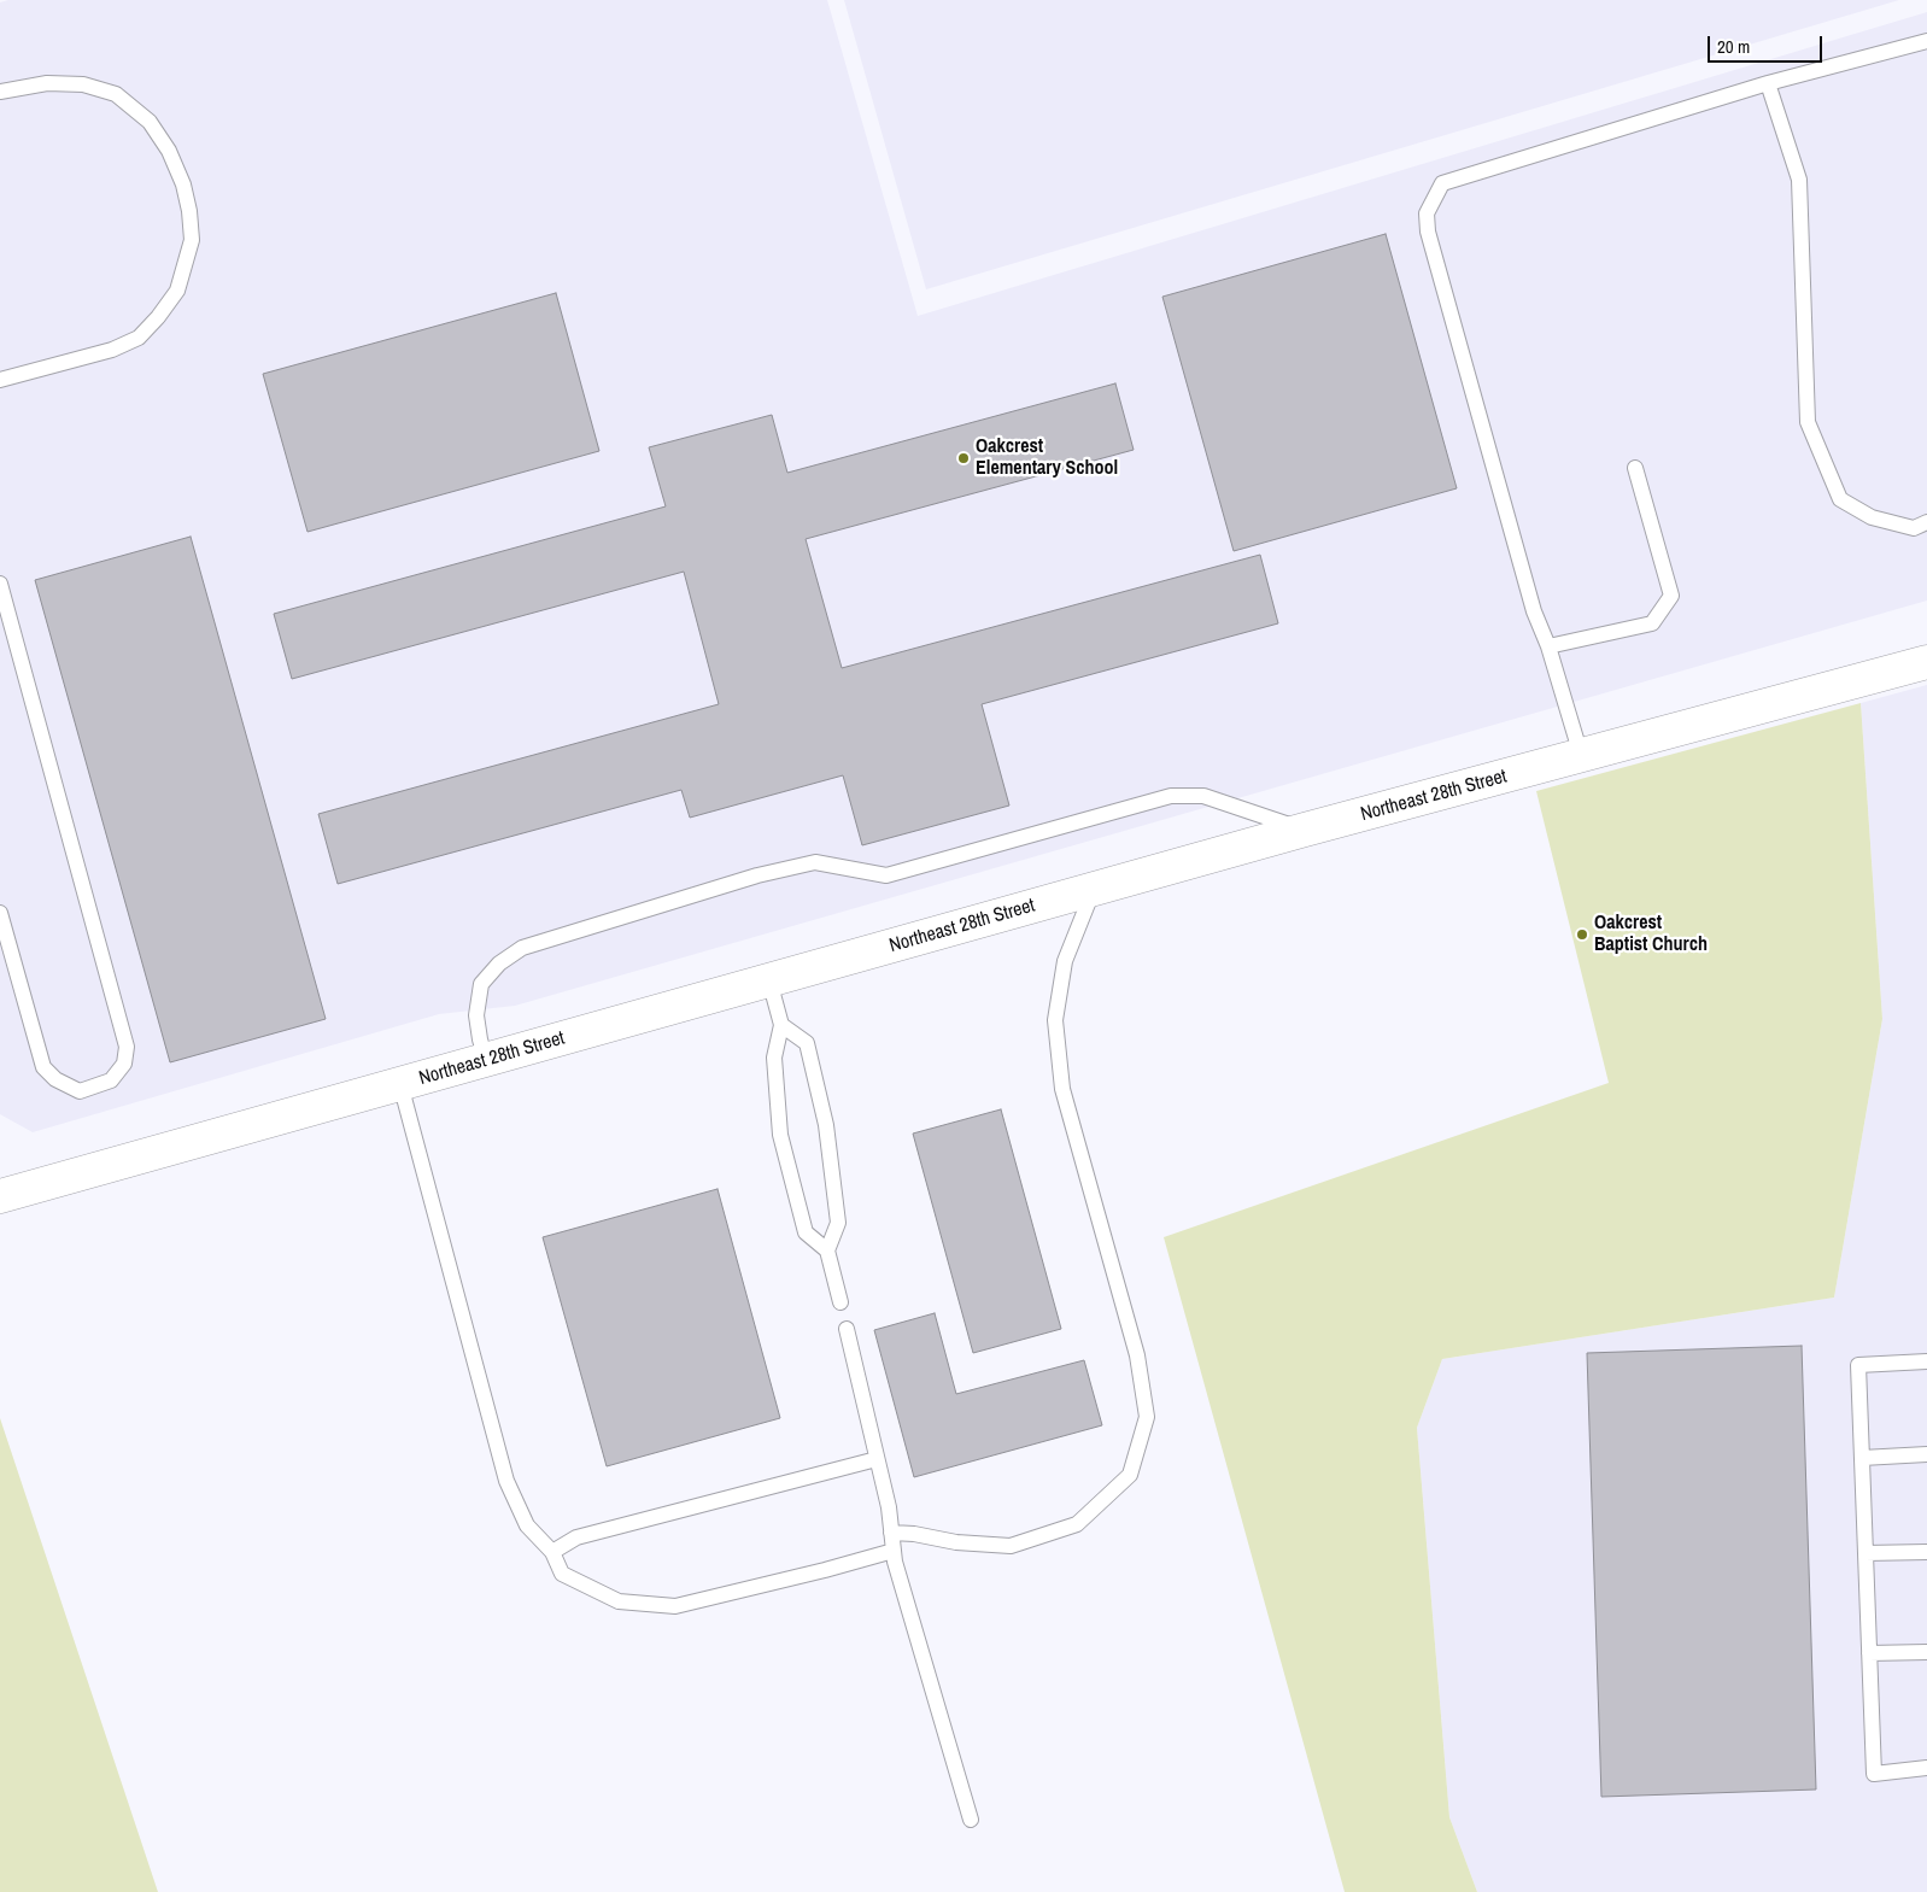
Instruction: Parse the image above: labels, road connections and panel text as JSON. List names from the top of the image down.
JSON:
{
  "streets": {
    "street": ["Northeast 28th Street"]
  },
  "places": ["Oakcrest Elementary School", "Oakcrest Baptist Church"],
  "scale_bar": "20 m"
}
